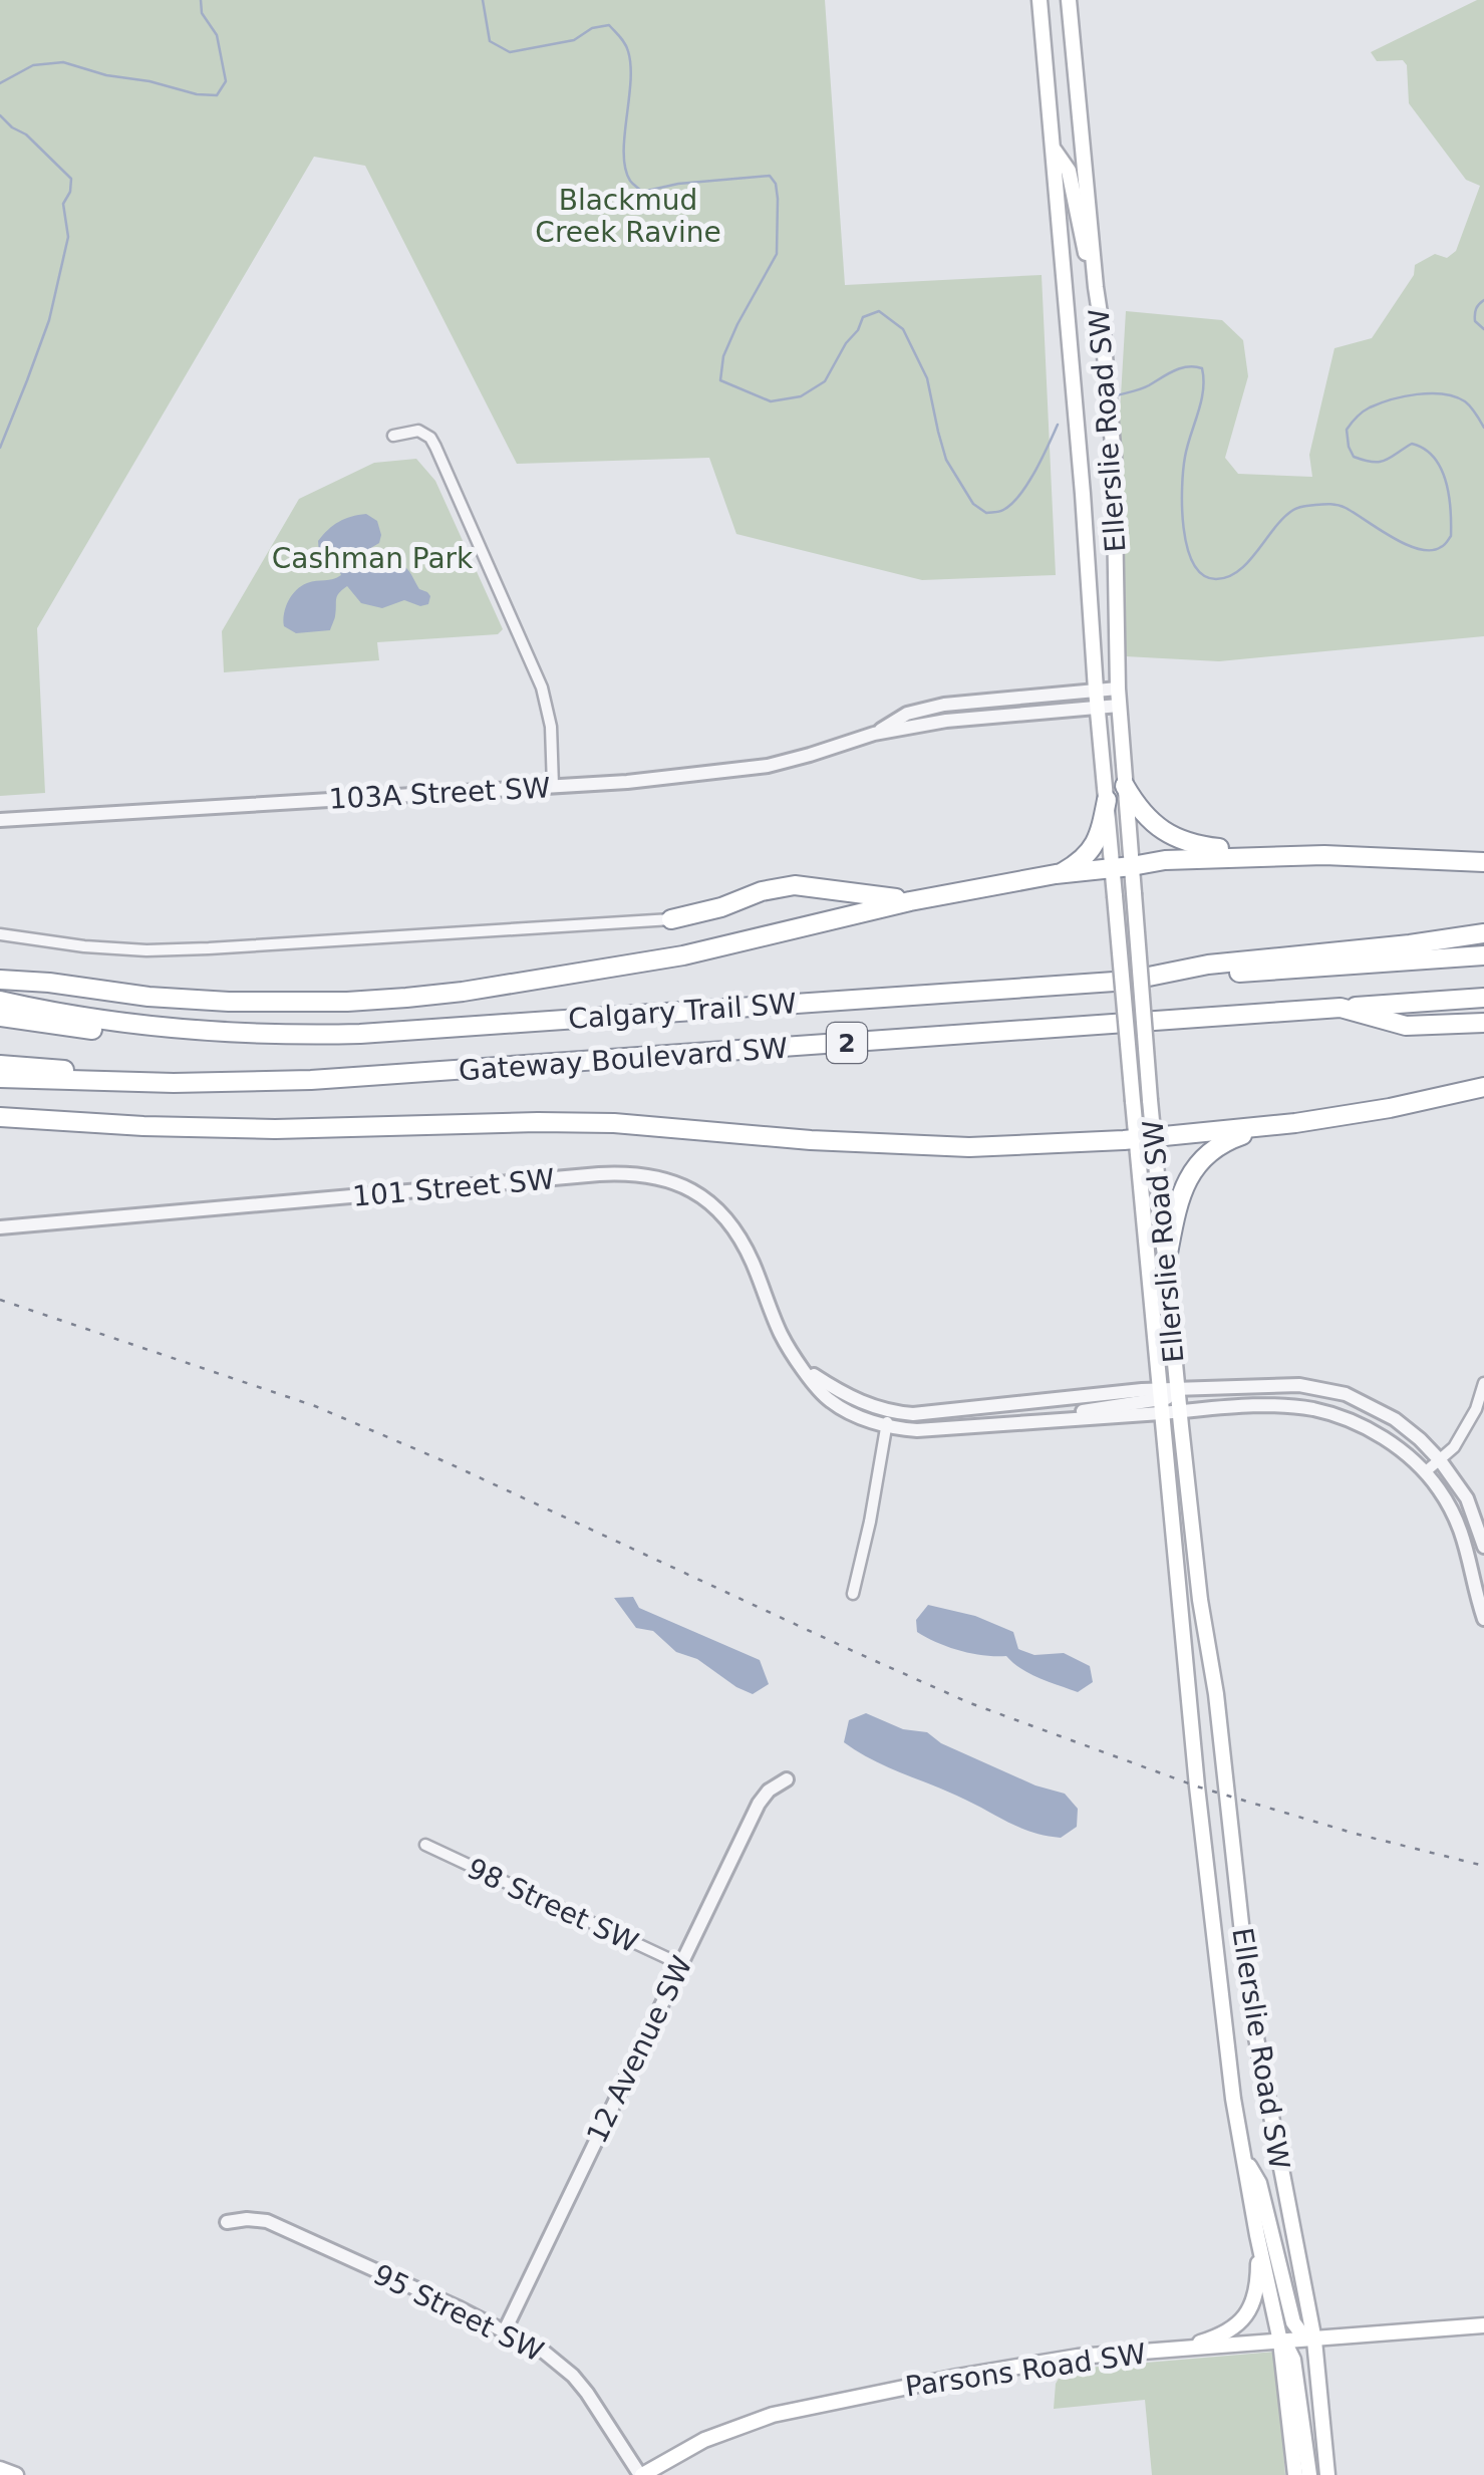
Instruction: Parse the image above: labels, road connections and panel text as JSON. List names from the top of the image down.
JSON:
{
  "streets": {
    "highway": ["Calgary Trail SW", "2", "Gateway Boulevard SW"],
    "main road": ["Ellerslie Road SW", "Parsons Road SW"],
    "street": [
      "103A Street SW",
      "101 Street SW",
      "98 Street SW",
      "12 Avenue SW",
      "95 Street SW"
    ]
  },
  "crossings": [
    ["Ellerslie Road SW", "103A Street SW"],
    ["Ellerslie Road SW", "101 Street SW"],
    ["Ellerslie Road SW", "Parsons Road SW"],
    ["98 Street SW", "12 Avenue SW"],
    ["12 Avenue SW", "95 Street SW"],
    ["95 Street SW", "Parsons Road SW"]
  ],
  "parks": ["Blackmud Creek Ravine", "Cashman Park"]
}
